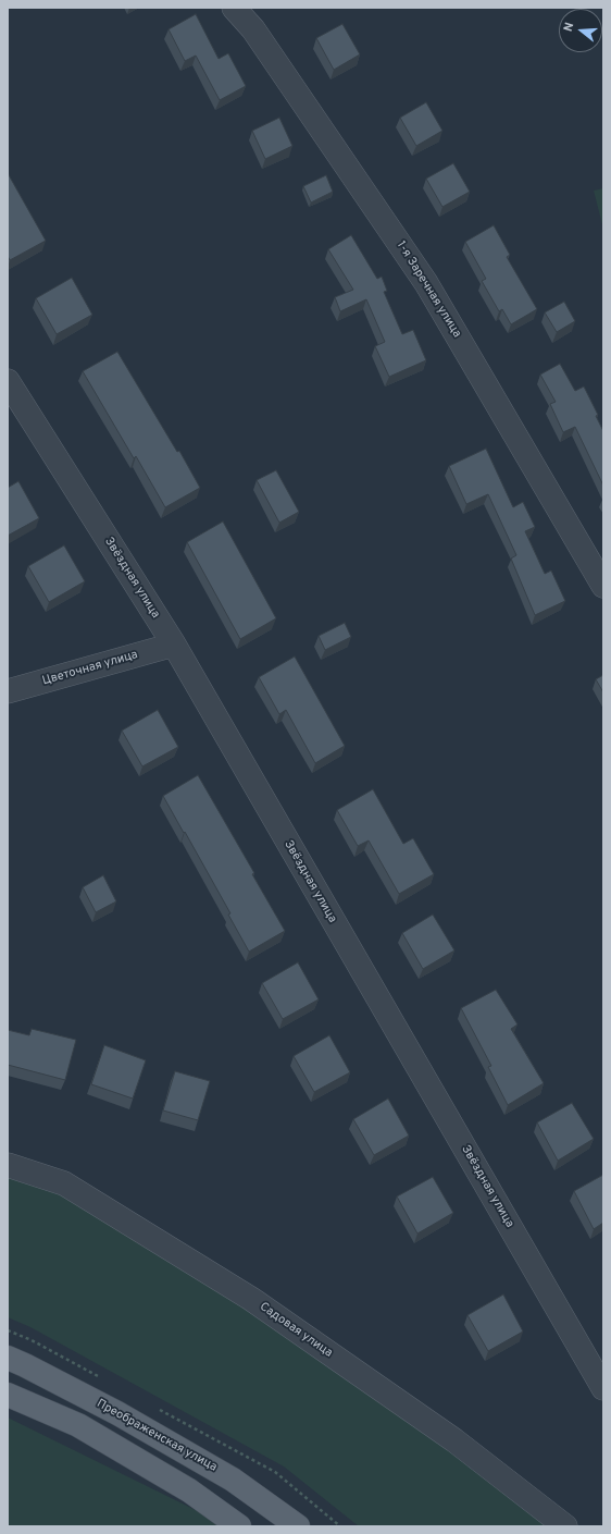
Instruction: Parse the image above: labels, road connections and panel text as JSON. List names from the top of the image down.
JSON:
{
  "streets": {
    "main road": ["Преображенская улица"],
    "street": [
      "1-я Заречная улица",
      "Звёздная улица",
      "Цветочная улица",
      "Садовая улица"
    ]
  },
  "crossings": [
    ["Звёздная улица", "Цветочная улица"]
  ],
  "north": "left"
}
